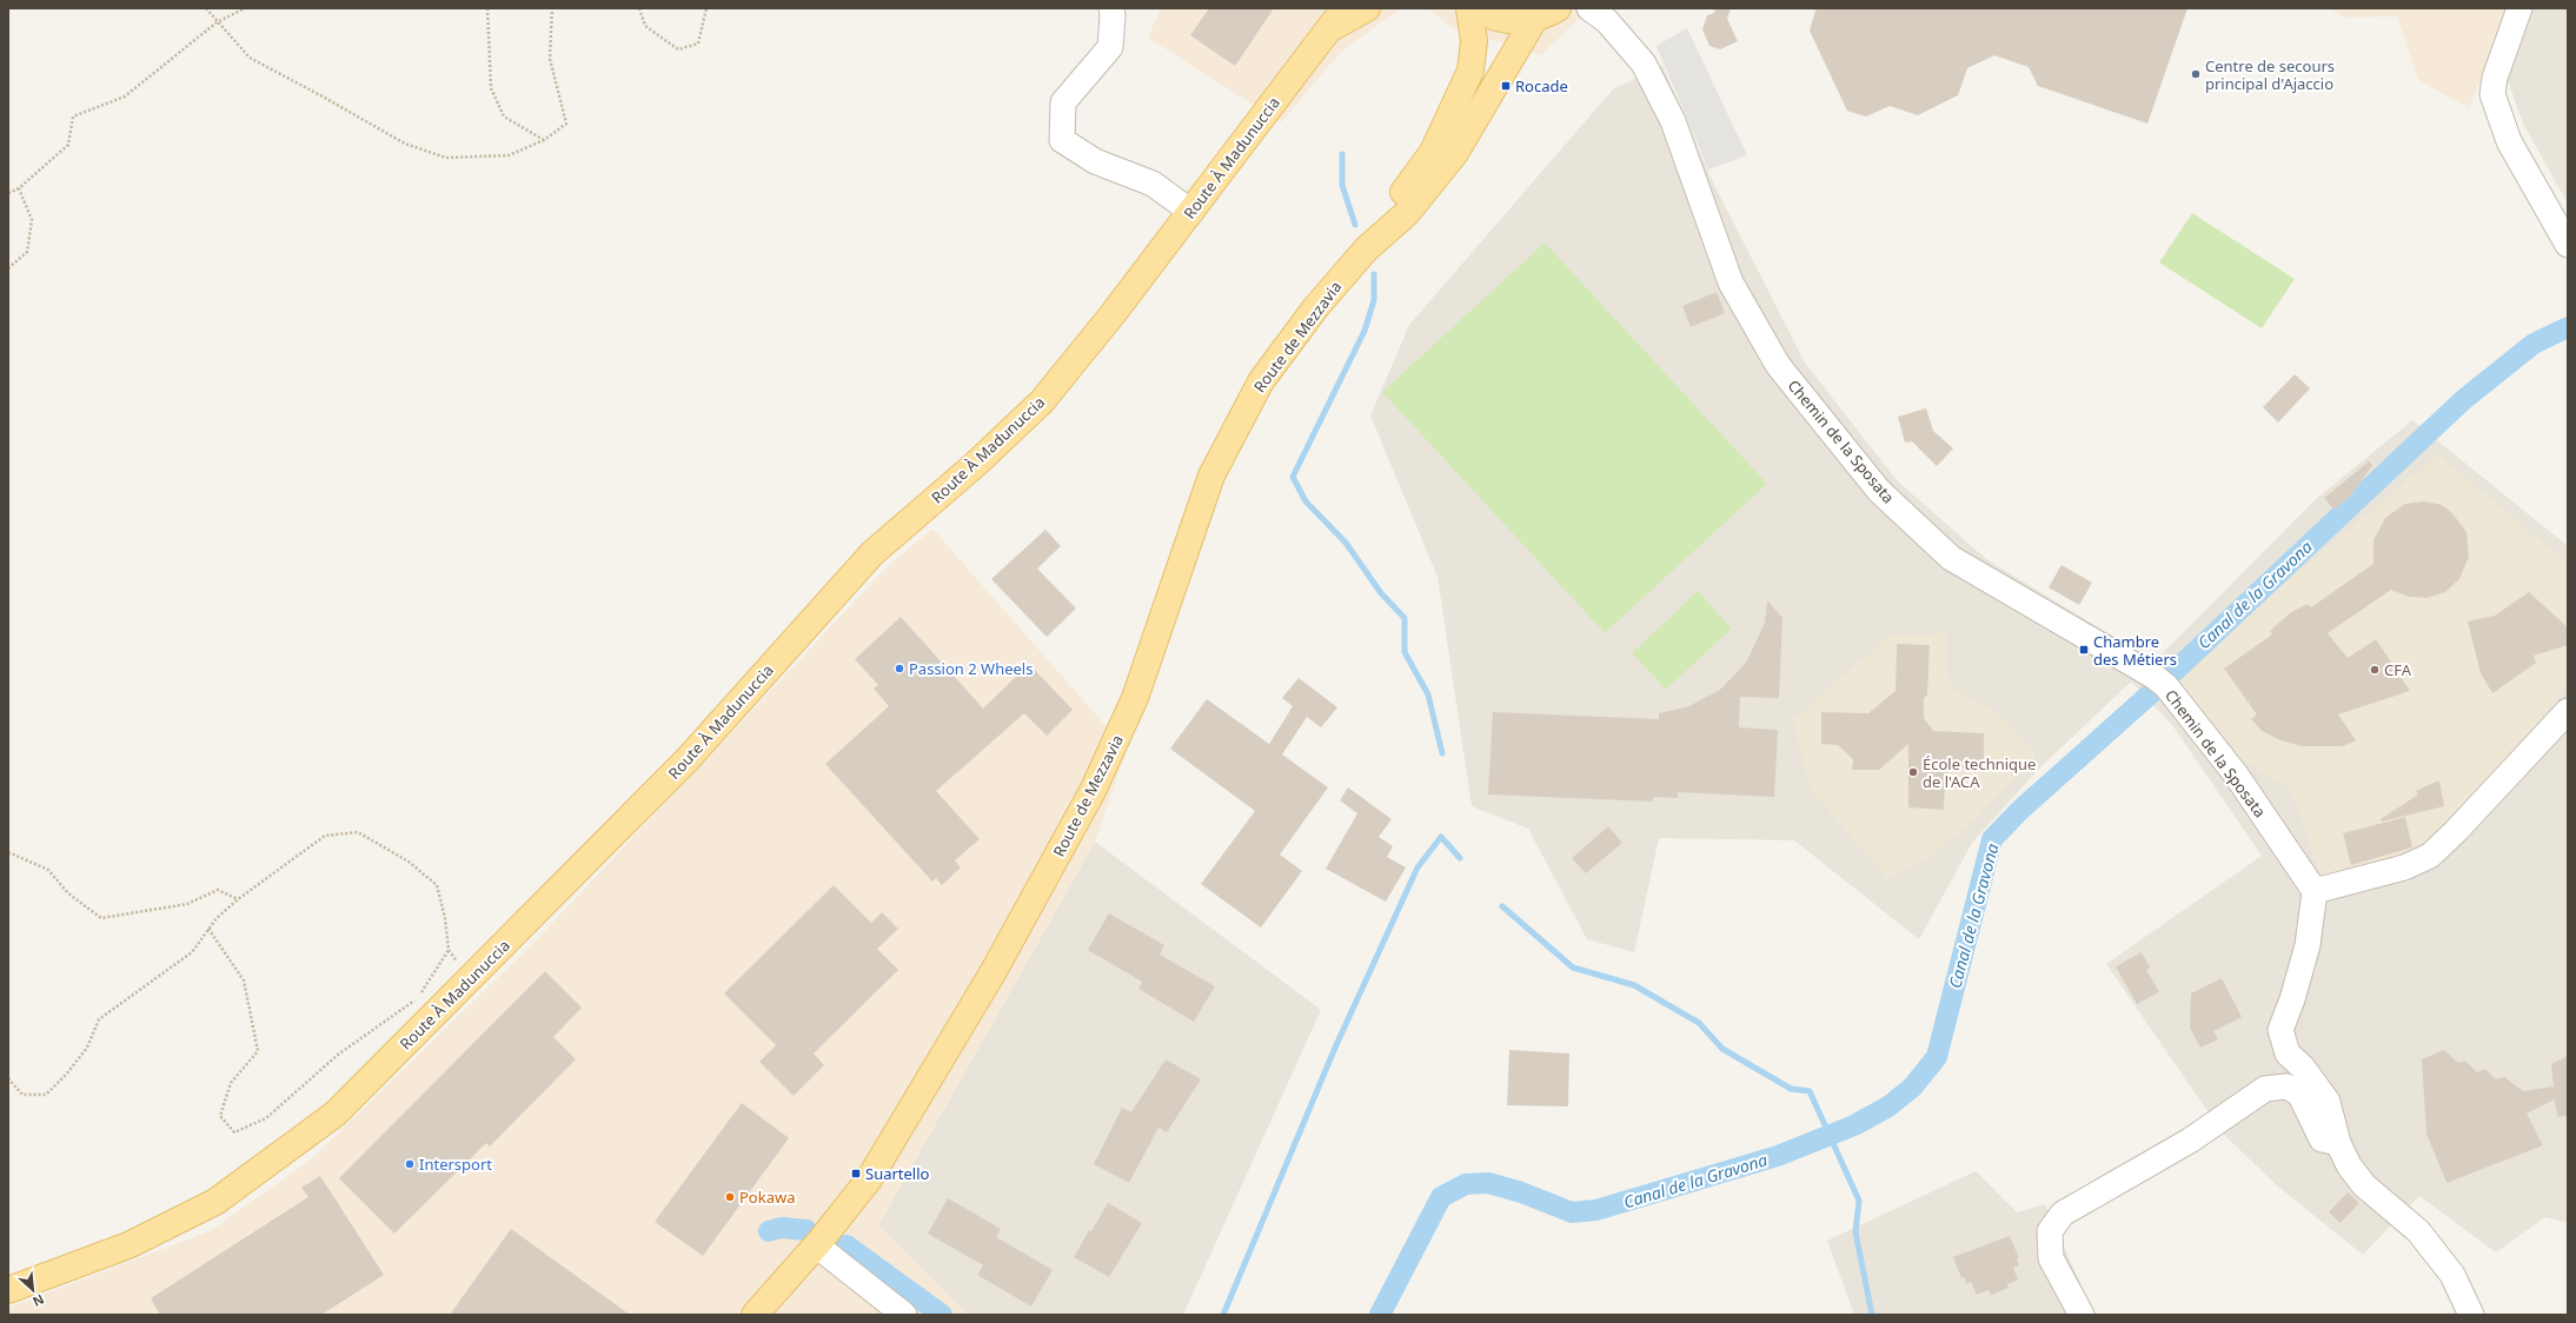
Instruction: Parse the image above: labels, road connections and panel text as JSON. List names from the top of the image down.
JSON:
{
  "streets": {
    "main road": ["Route À Madunuccia", "Route de Mezzavia"],
    "street": ["Chemin de la Sposata"]
  },
  "water": ["Canal de la Gravona"],
  "places": {
    "other": [
      "Centre de secours principal d'Ajaccio",
      "Passion 2 Wheels",
      "CFA",
      "École technique de l'ACA",
      "Intersport",
      "Pokawa"
    ],
    "transit": ["Rocade", "Chambre des Métiers", "Suartello"]
  },
  "north": "bottom right"
}
